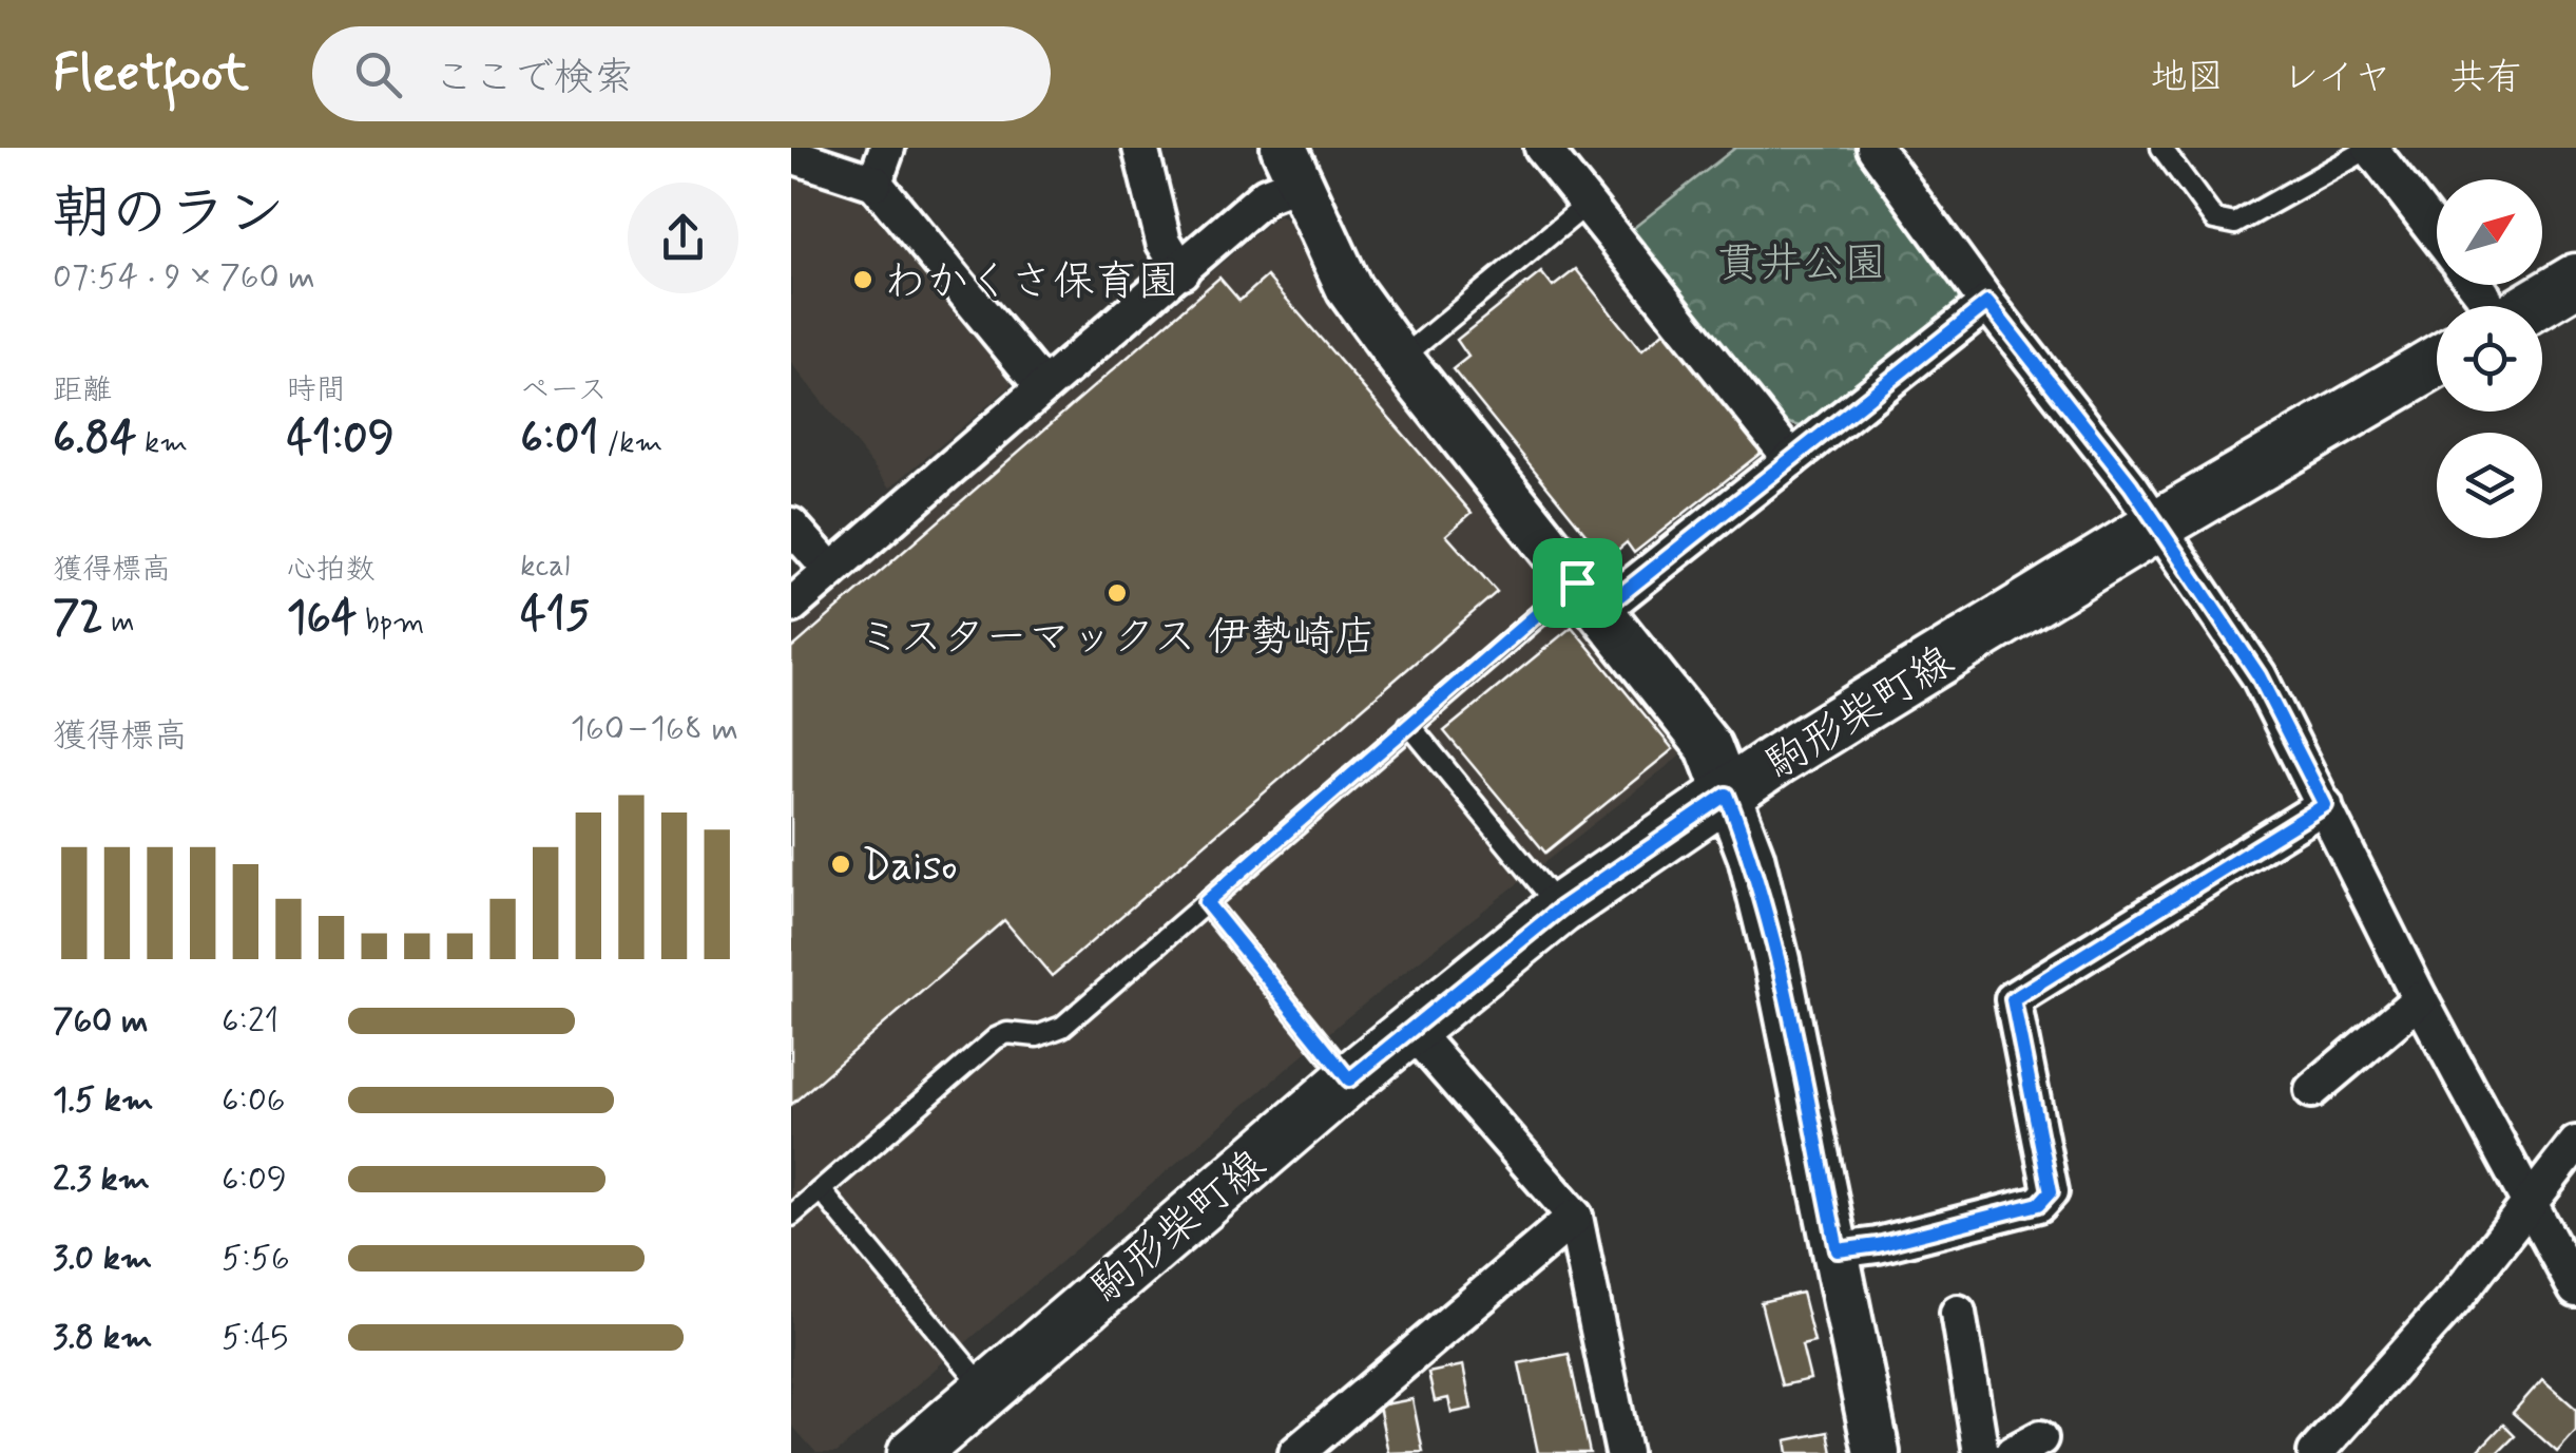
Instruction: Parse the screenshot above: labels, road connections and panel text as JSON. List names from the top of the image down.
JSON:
{
  "streets": {
    "main road": ["駒形柴町線"]
  },
  "parks": ["貫井公園"],
  "places": ["わかくさ保育園", "ミスターマックス 伊勢崎店", "Daiso"],
  "north": "top right",
  "page": {
    "header": "Fleetfoot",
    "search": "ここで検索",
    "nav": ["地図", "レイヤ", "共有"],
    "heading": ["朝のラン", "07:54 · 9 × 760 m"],
    "stats": [
      ["距離", "6.84 km"],
      ["時間", "41:09"],
      ["ペース", "6:01 /km"],
      ["獲得標高", "72 m"],
      ["心拍数", "164 bpm"],
      ["kcal", "415"]
    ],
    "chart": ["獲得標高", "160–168 m"],
    "list": [
      {
        "name": "760 m",
        "note": "6:21"
      },
      {
        "name": "1.5 km",
        "note": "6:06"
      },
      {
        "name": "2.3 km",
        "note": "6:09"
      },
      {
        "name": "3.0 km",
        "note": "5:56"
      },
      {
        "name": "3.8 km",
        "note": "5:45"
      }
    ]
  }
}
